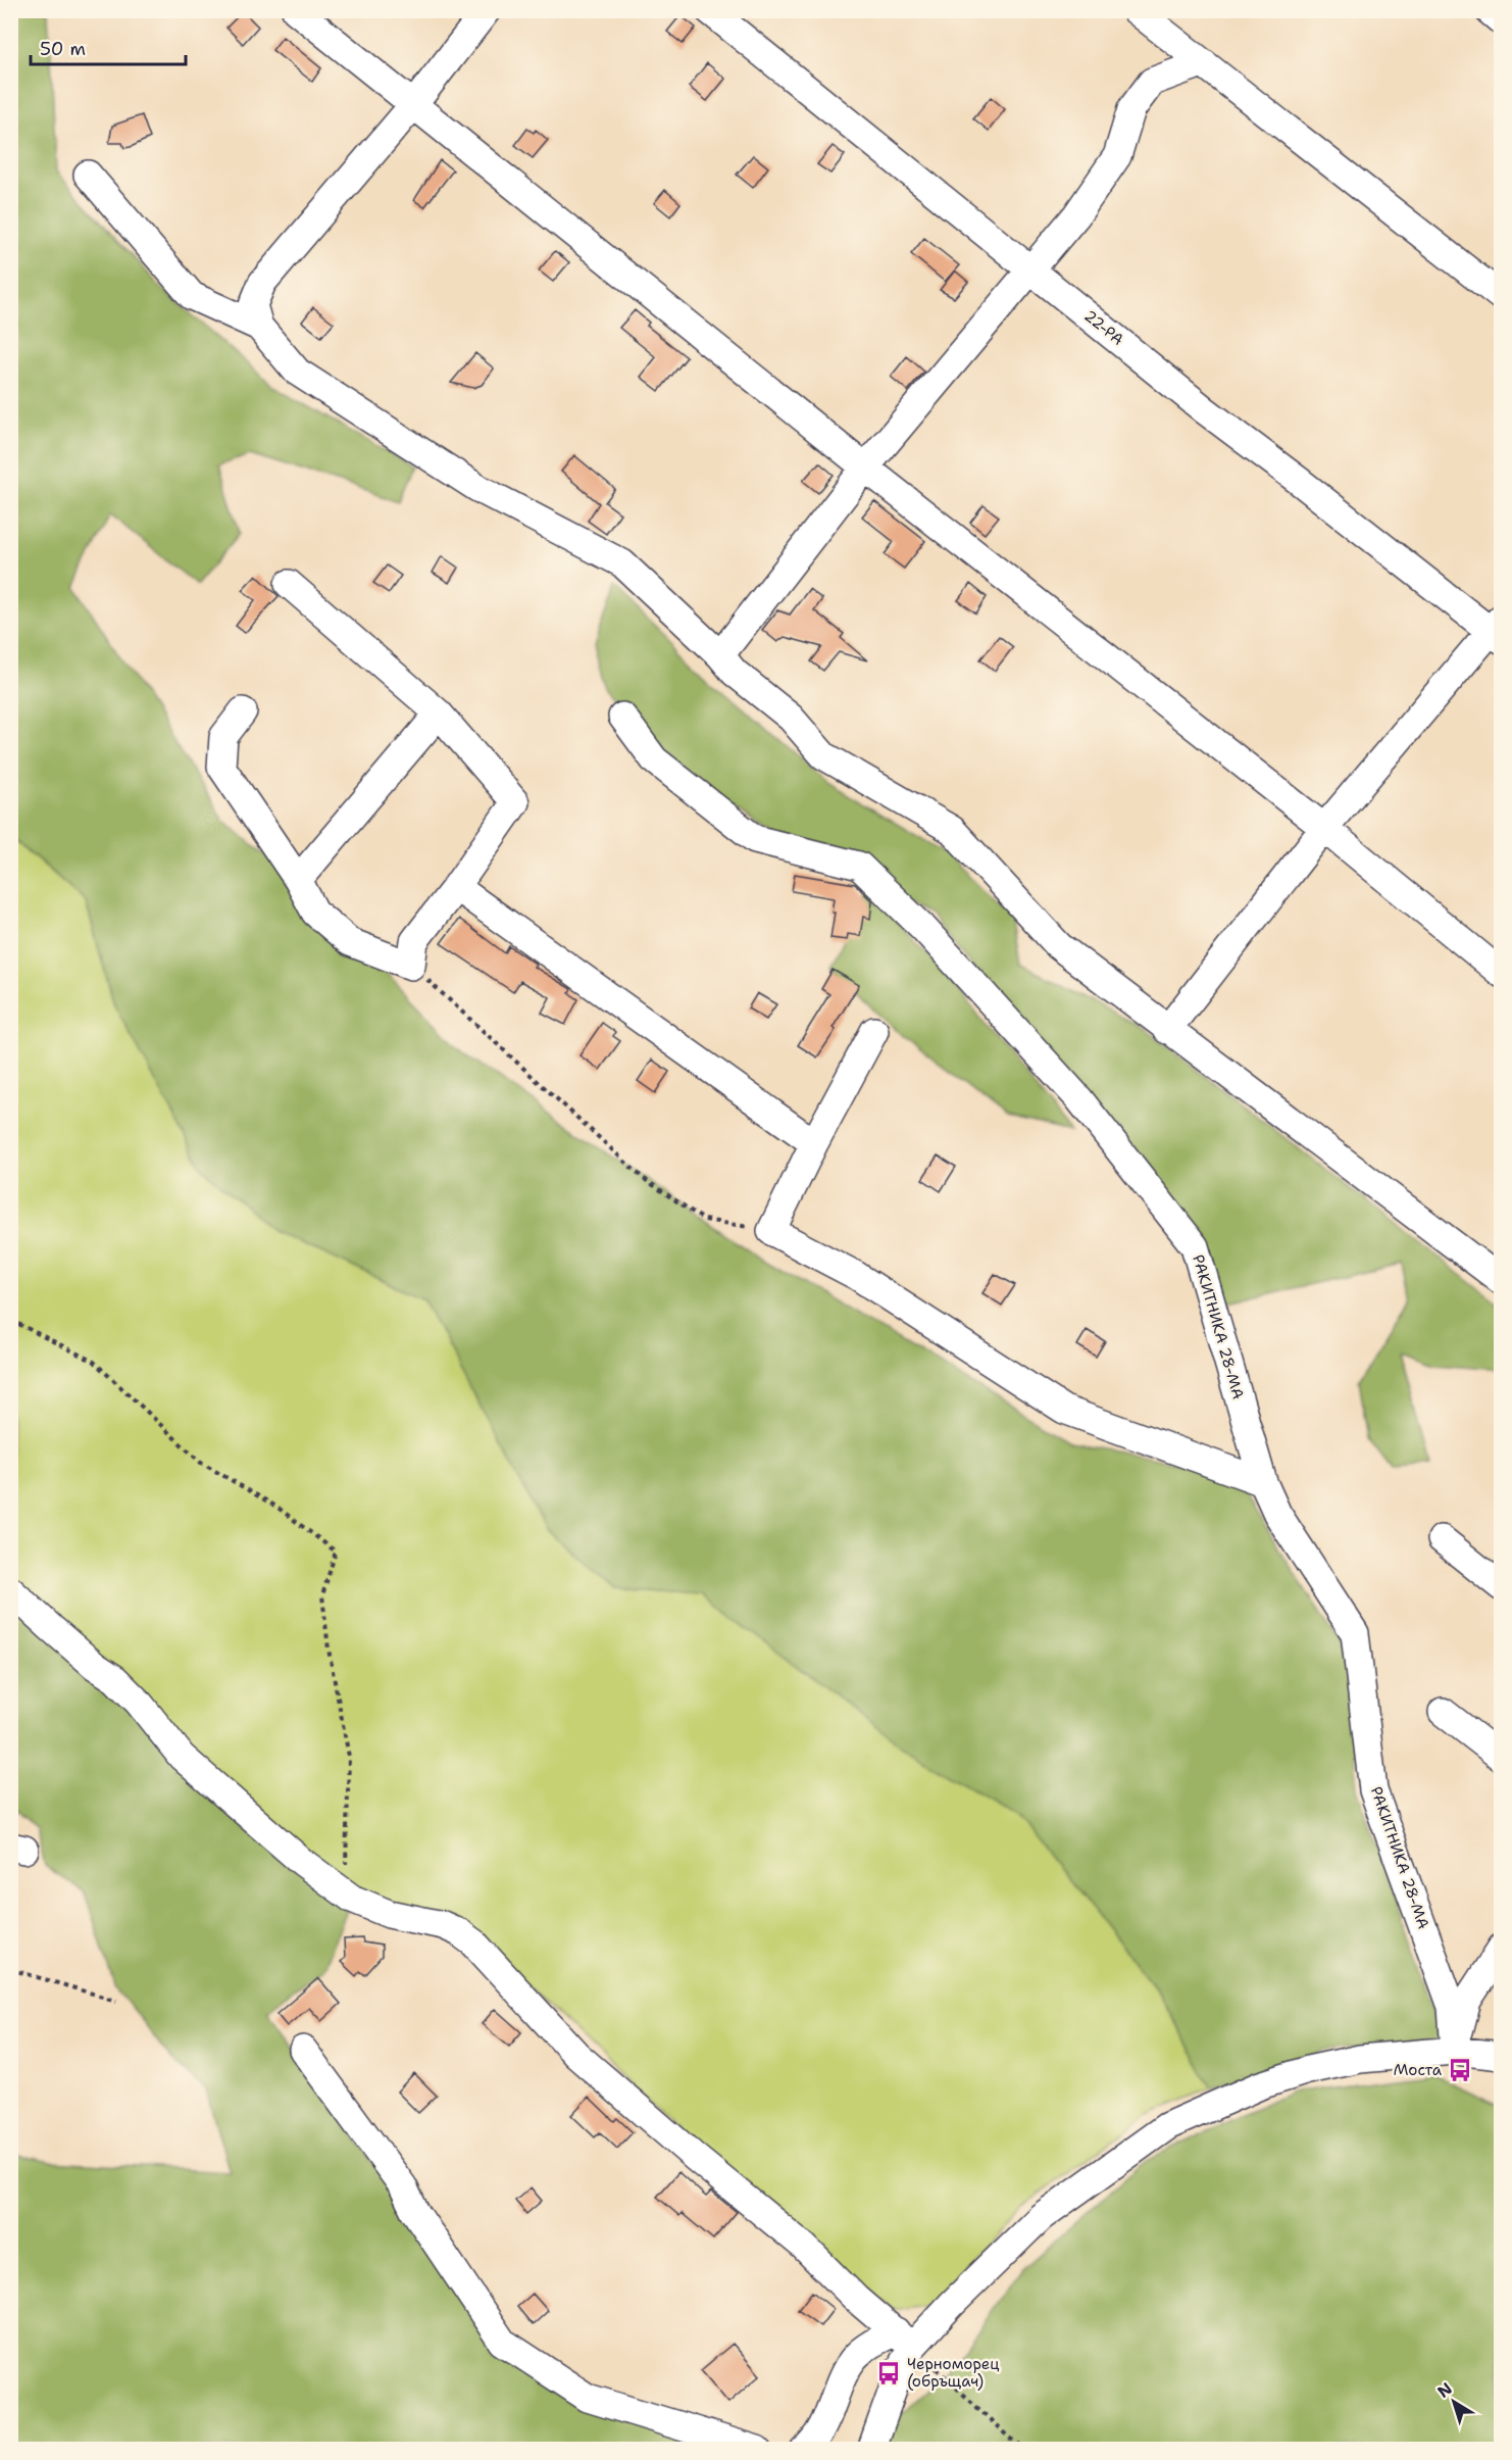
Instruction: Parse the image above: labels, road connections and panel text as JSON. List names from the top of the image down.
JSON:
{
  "streets": {
    "street": ["22-РА", "РАКИТНИКА 28-МА"]
  },
  "places": {
    "bus stop": ["Моста", "Черноморец (обръщач)"]
  },
  "scale_bar": "50 m",
  "north": "top left"
}
